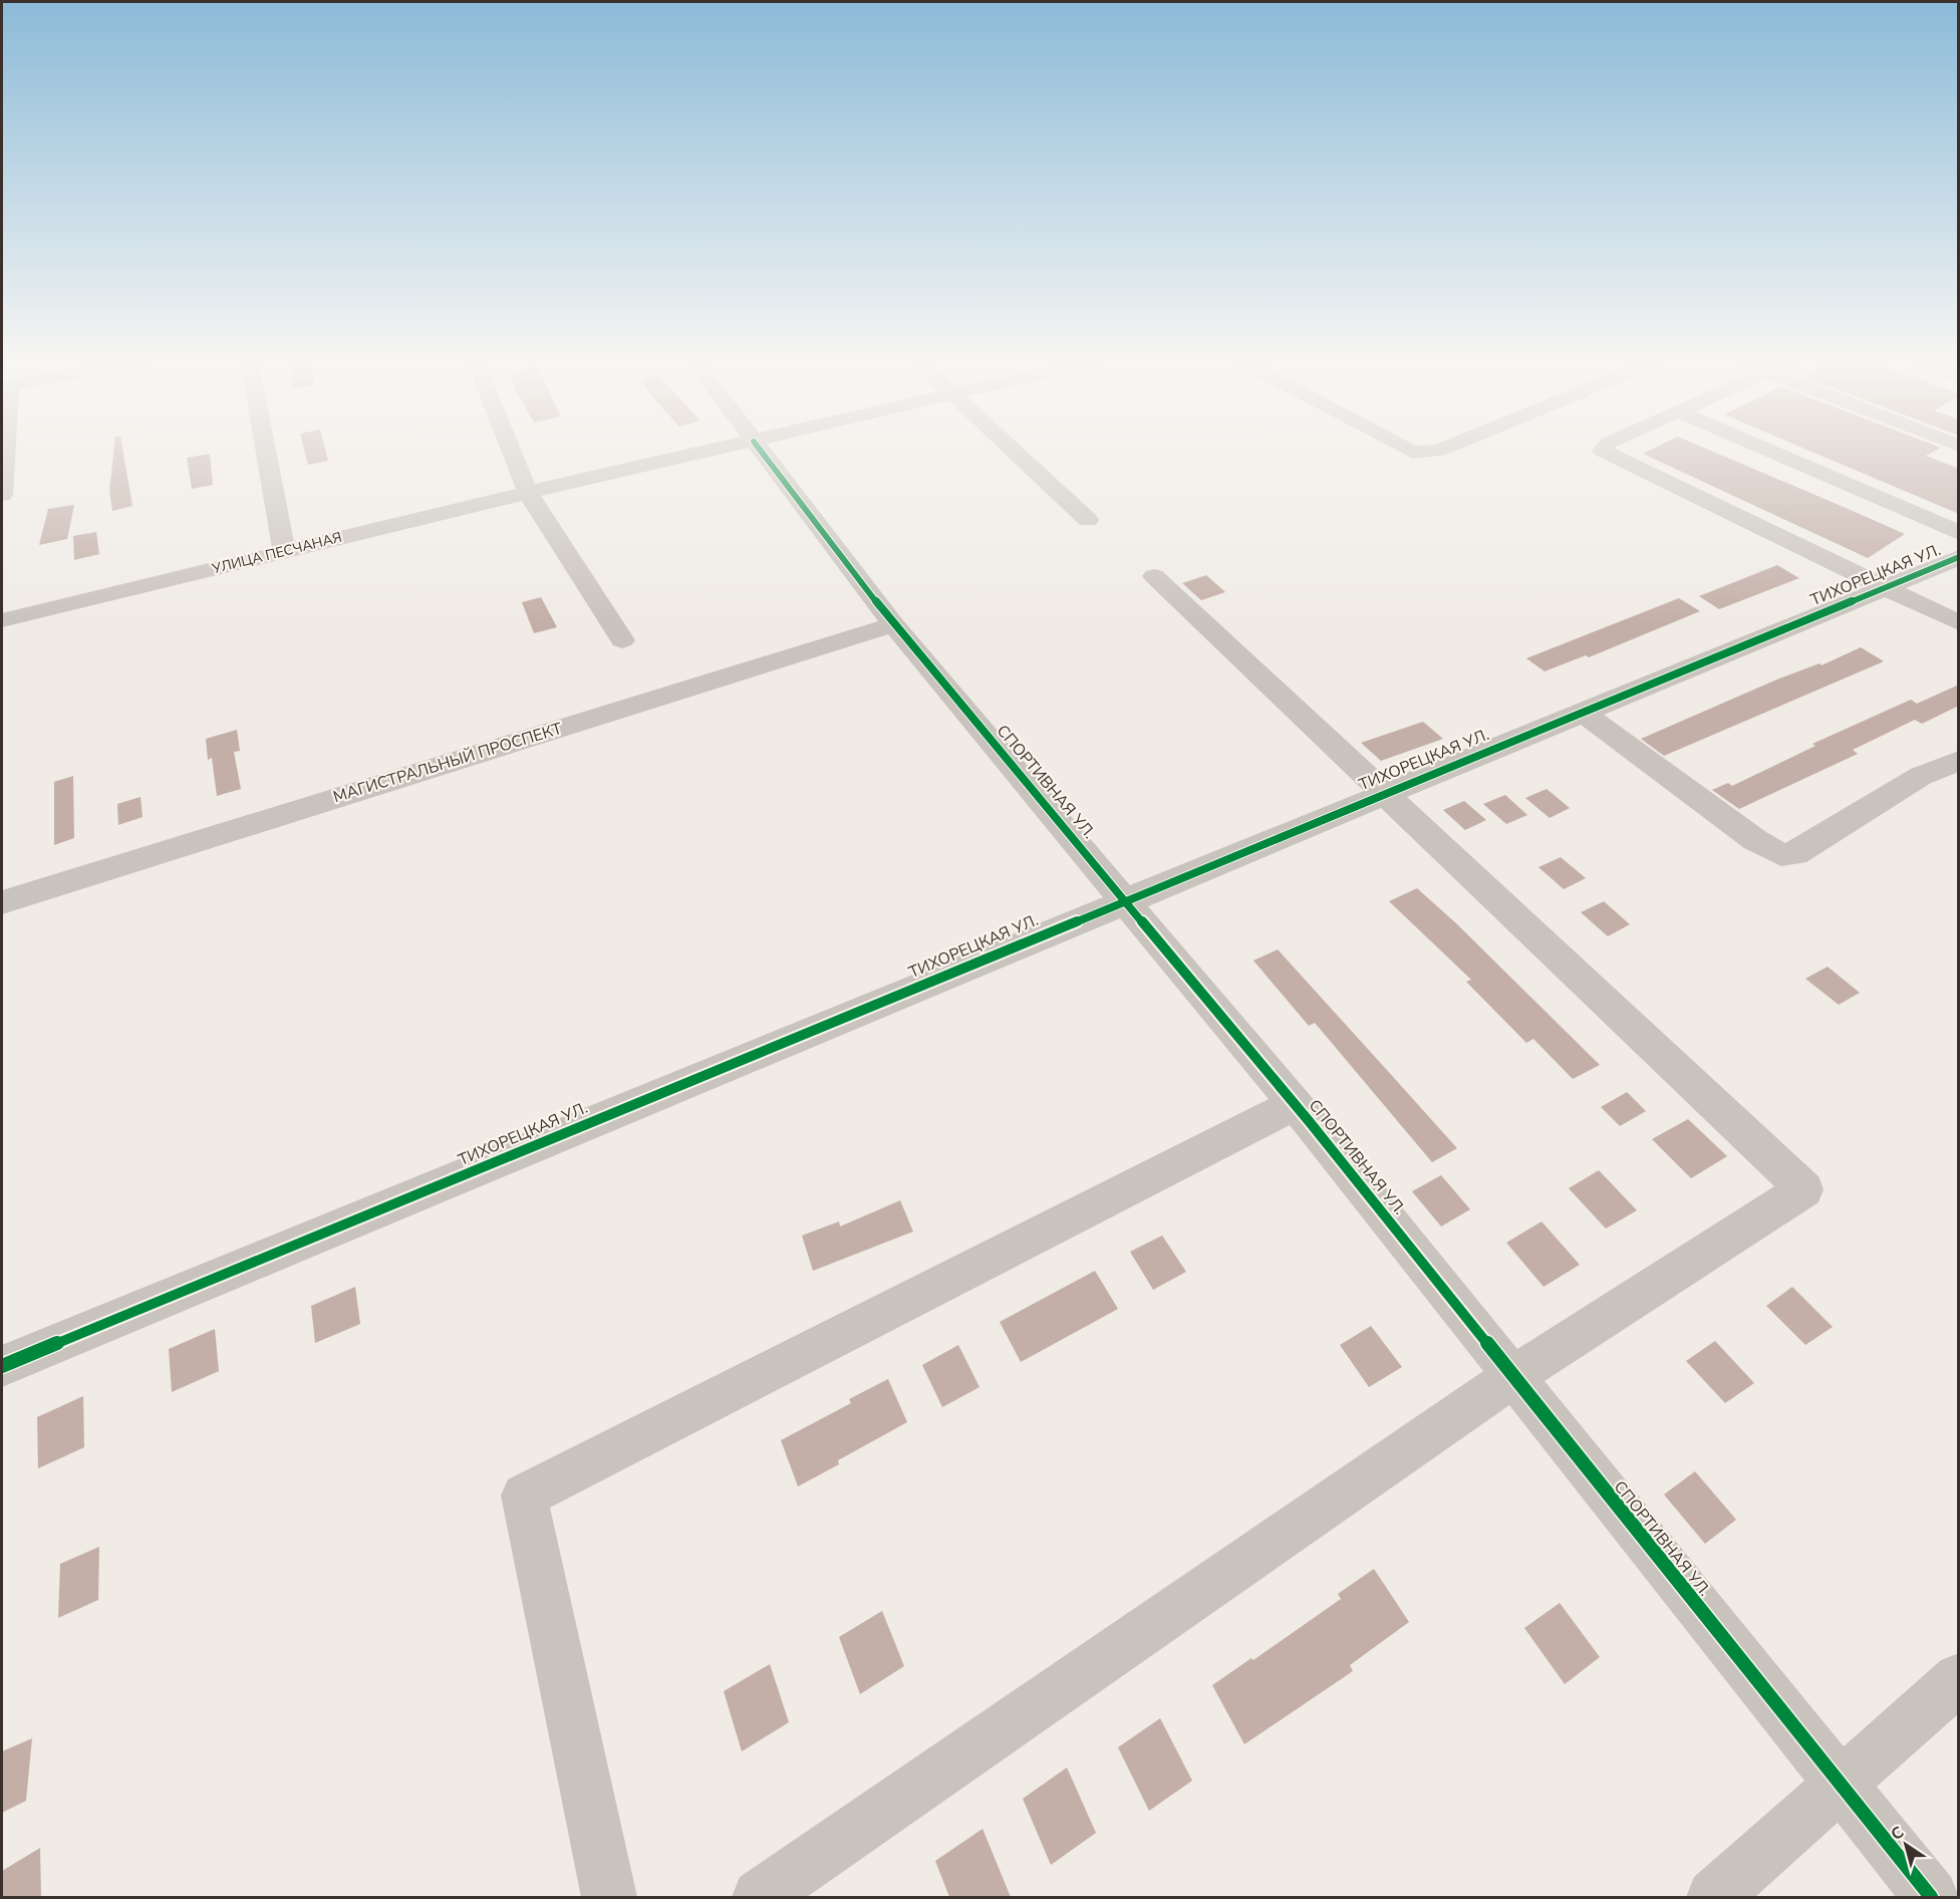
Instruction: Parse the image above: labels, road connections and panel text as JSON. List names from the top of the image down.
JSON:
{
  "streets": {
    "street": [
      "УЛИЦА ПЕСЧАНАЯ",
      "ТИХОРЕЦКАЯ УЛ.",
      "МАГИСТРАЛЬНЫЙ ПРОСПЕКТ",
      "СПОРТИВНАЯ УЛ."
    ]
  },
  "crossings": [
    ["ТИХОРЕЦКАЯ УЛ.", "СПОРТИВНАЯ УЛ."],
    ["МАГИСТРАЛЬНЫЙ ПРОСПЕКТ", "СПОРТИВНАЯ УЛ."]
  ],
  "north": "top left"
}
